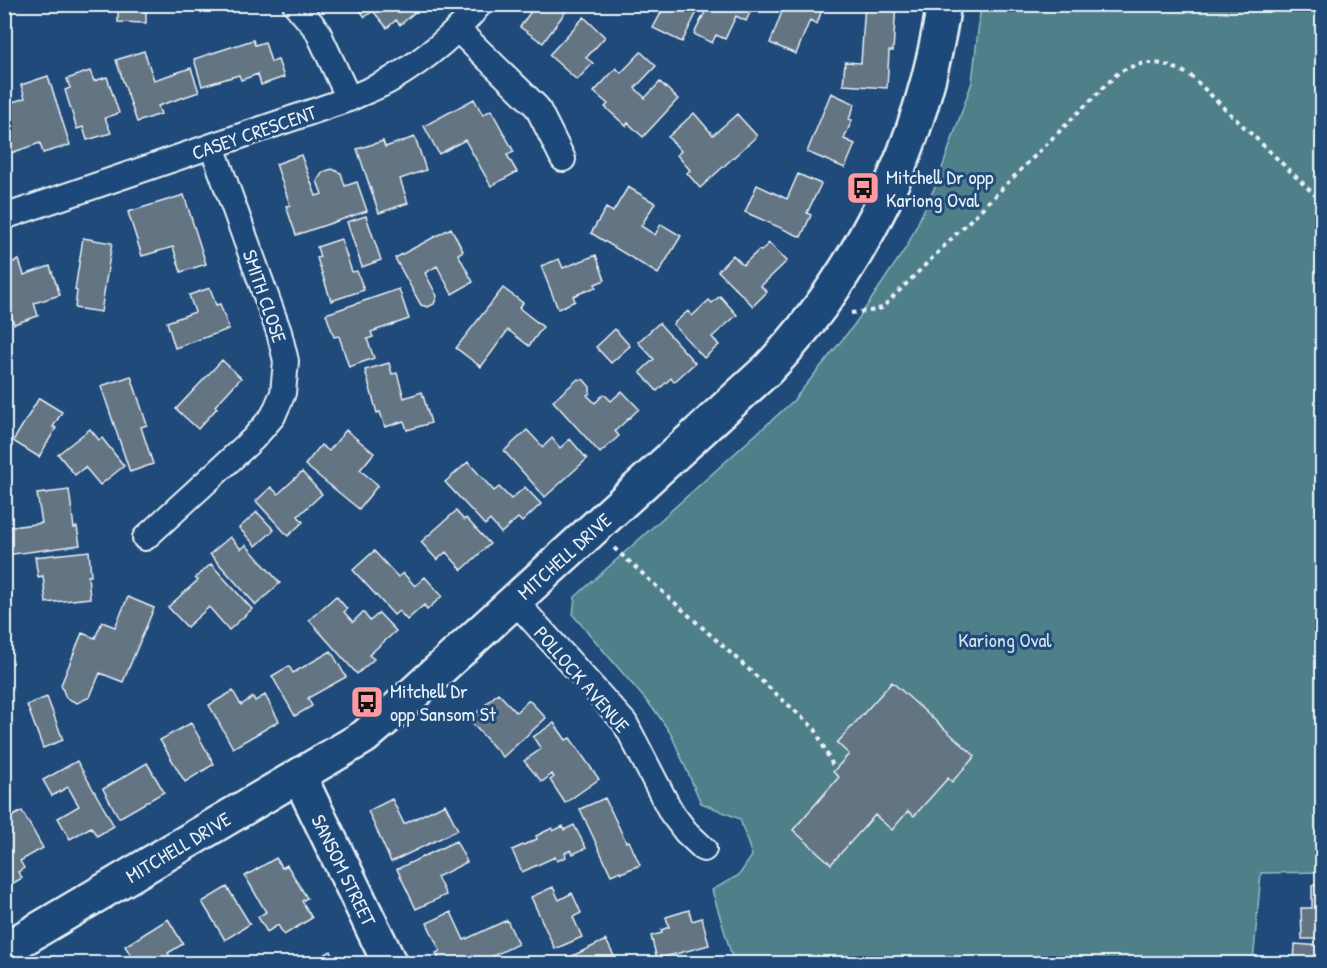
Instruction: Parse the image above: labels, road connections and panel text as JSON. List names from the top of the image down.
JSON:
{
  "streets": {
    "street": [
      "CASEY CRESCENT",
      "SMITH CLOSE",
      "MITCHELL DRIVE",
      "POLLOCK AVENUE",
      "SANSOM STREET"
    ]
  },
  "crossings": [
    ["CASEY CRESCENT", "SMITH CLOSE"],
    ["MITCHELL DRIVE", "POLLOCK AVENUE"],
    ["MITCHELL DRIVE", "SANSOM STREET"]
  ],
  "parks": ["Kariong Oval"],
  "places": {
    "bus stop": ["Mitchell Dr opp Kariong Oval", "Mitchell Dr opp Sansom St"]
  }
}
